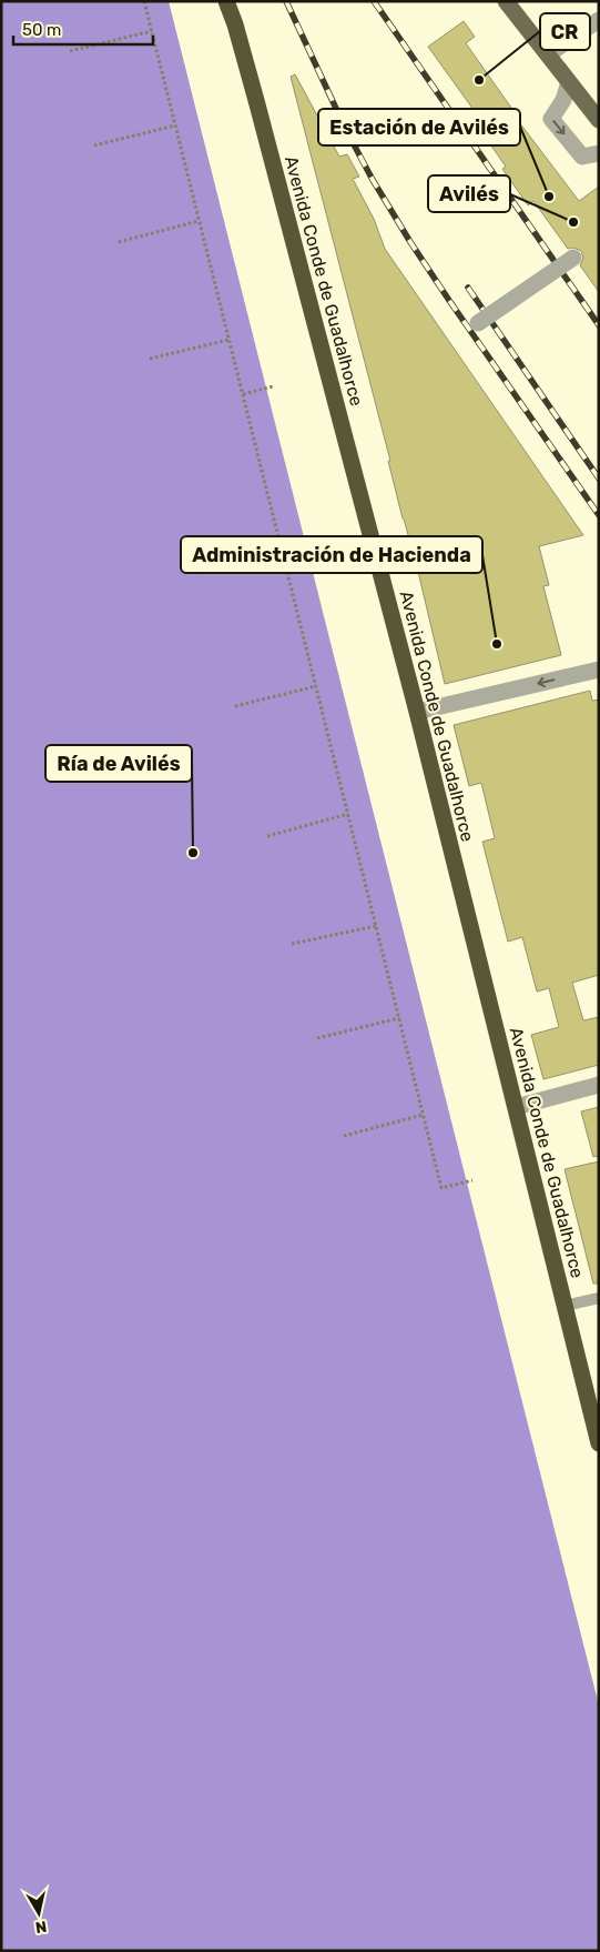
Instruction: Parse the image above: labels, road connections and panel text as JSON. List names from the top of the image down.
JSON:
{
  "streets": {
    "highway": ["Avenida Conde de Guadalhorce"]
  },
  "places": [
    "CR",
    "Estación de Avilés",
    "Avilés",
    "Administración de Hacienda",
    "Ría de Avilés"
  ],
  "scale_bar": "50 m",
  "north": "bottom"
}
